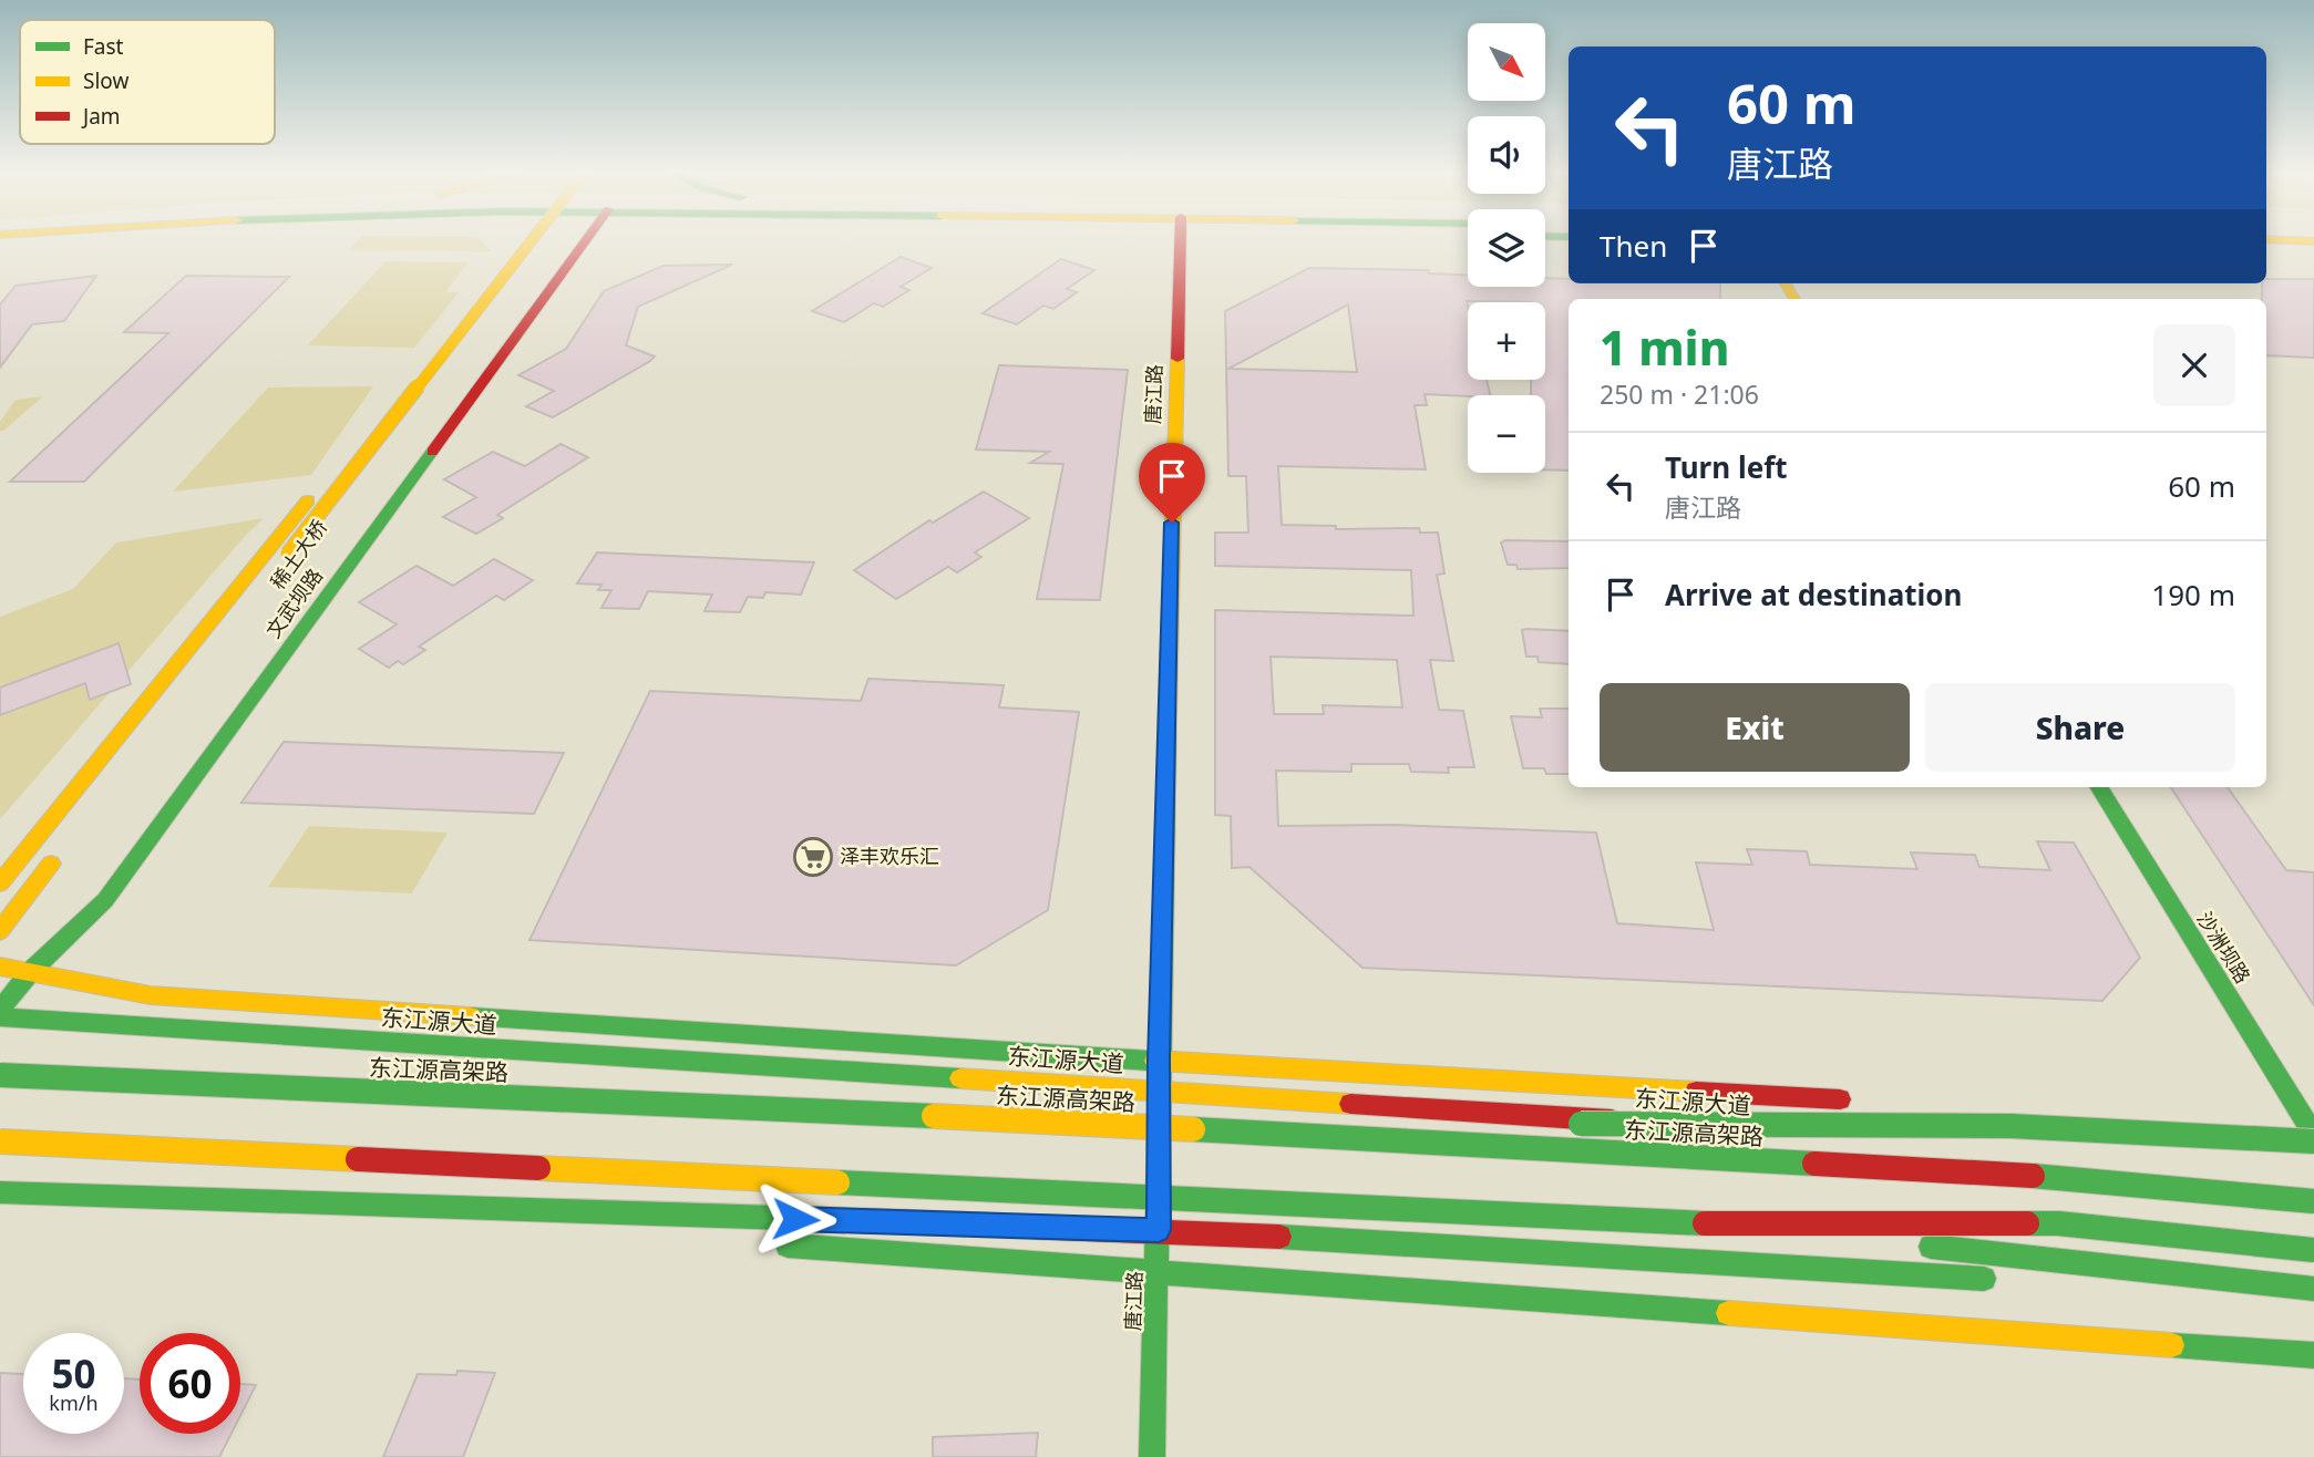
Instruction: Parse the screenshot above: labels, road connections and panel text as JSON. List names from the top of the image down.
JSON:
{
  "streets": {
    "main road": [
      "唐江路",
      "稀土大桥",
      "文武坝路",
      "沙洲坝路",
      "东江源大道",
      "东江源高架路"
    ]
  },
  "crossings": [
    ["唐江路", "东江源大道"]
  ],
  "places": {
    "supermarket": ["泽丰欢乐汇"]
  },
  "legend": ["Fast", "Slow", "Jam"],
  "north": "bottom right",
  "page": {
    "map_buttons": ["+", "−"],
    "turn": ["60 m", "唐江路"],
    "then": "Then",
    "heading": ["1 min", "250 m · 21:06"],
    "list": [
      {
        "name": "Turn left",
        "note": "唐江路",
        "value": "60 m"
      },
      {
        "name": "Arrive at destination",
        "value": "190 m"
      }
    ],
    "buttons": ["Exit", "Share"],
    "speed": "50 km/h",
    "limit": "60"
  }
}
